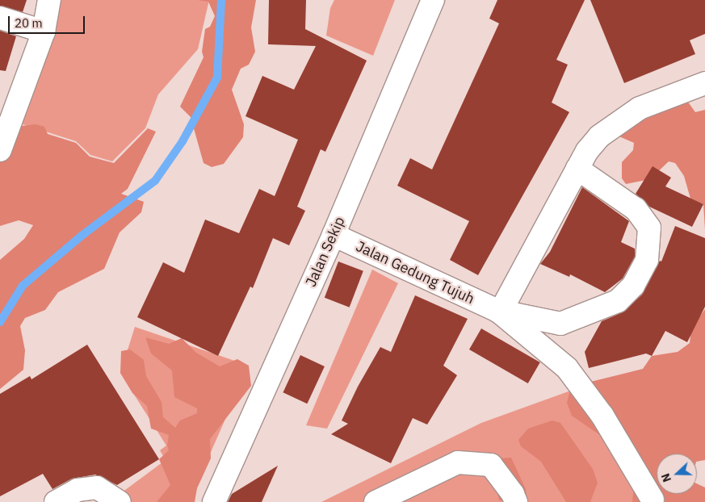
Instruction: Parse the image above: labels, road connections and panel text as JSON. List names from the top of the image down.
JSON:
{
  "streets": {
    "street": ["Jalan Sekip", "Jalan Gedung Tujuh"]
  },
  "crossings": [
    ["Jalan Sekip", "Jalan Gedung Tujuh"]
  ],
  "scale_bar": "20 m",
  "north": "left"
}
